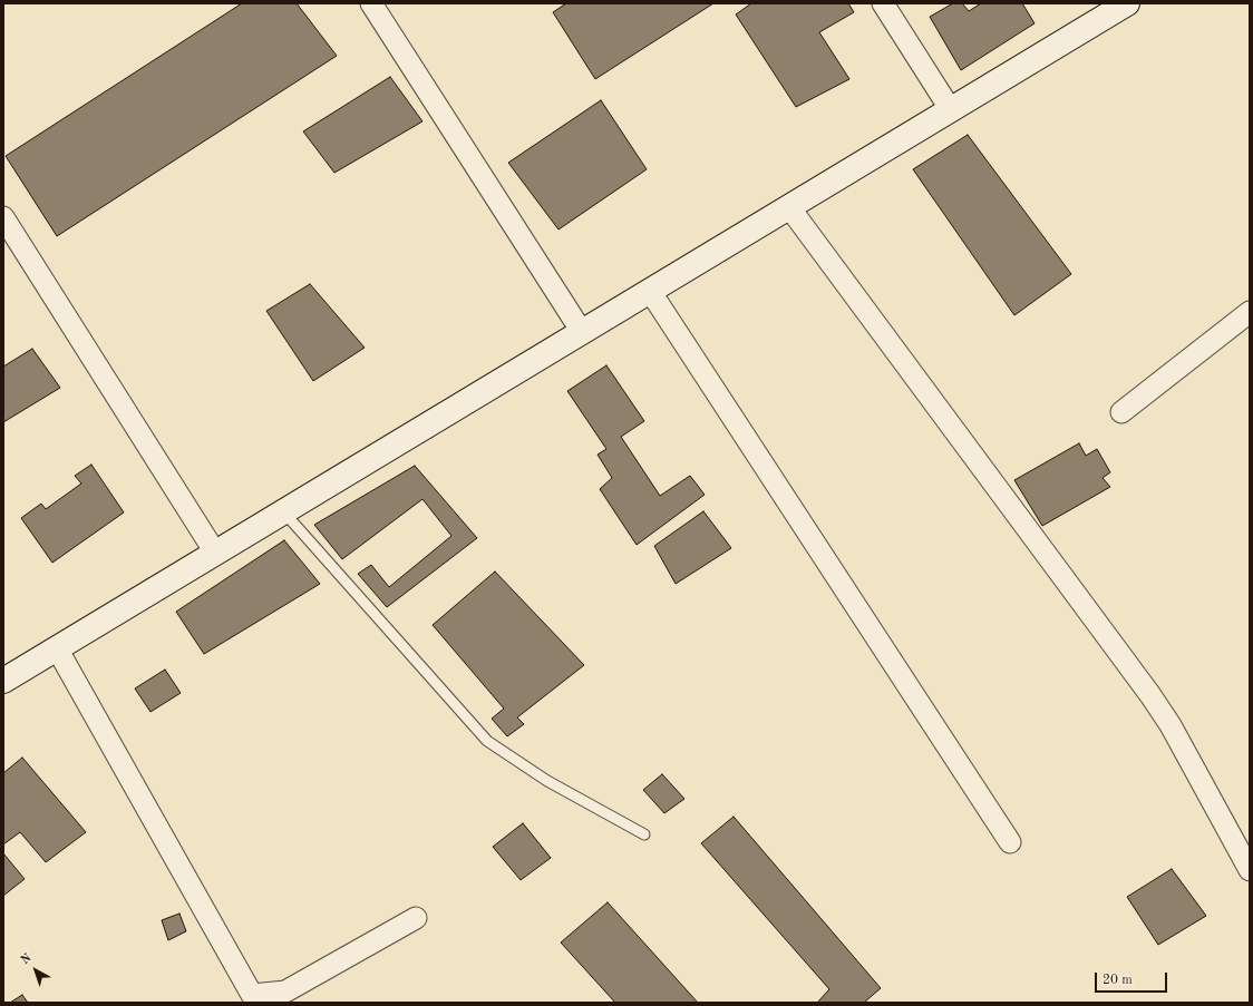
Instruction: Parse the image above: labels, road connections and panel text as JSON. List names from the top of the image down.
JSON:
{
  "scale_bar": "20 m",
  "north": "top left"
}
